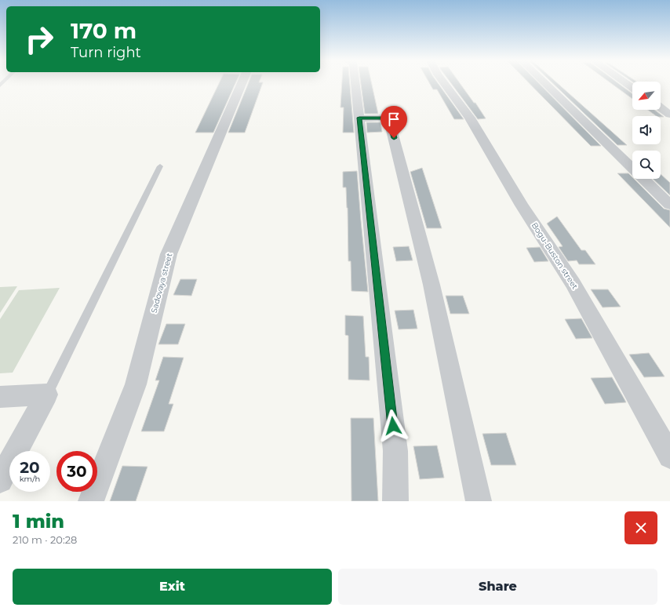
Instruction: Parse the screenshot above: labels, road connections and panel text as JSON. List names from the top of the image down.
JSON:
{
  "streets": {
    "street": ["Bogu-Buston street", "Sadovaya street"]
  },
  "north": "bottom left",
  "page": {
    "turn": ["170 m", "Turn right"],
    "speed": "20 km/h",
    "limit": "30",
    "heading": ["1 min", "210 m · 20:28"],
    "buttons": ["Exit", "Share"]
  }
}
